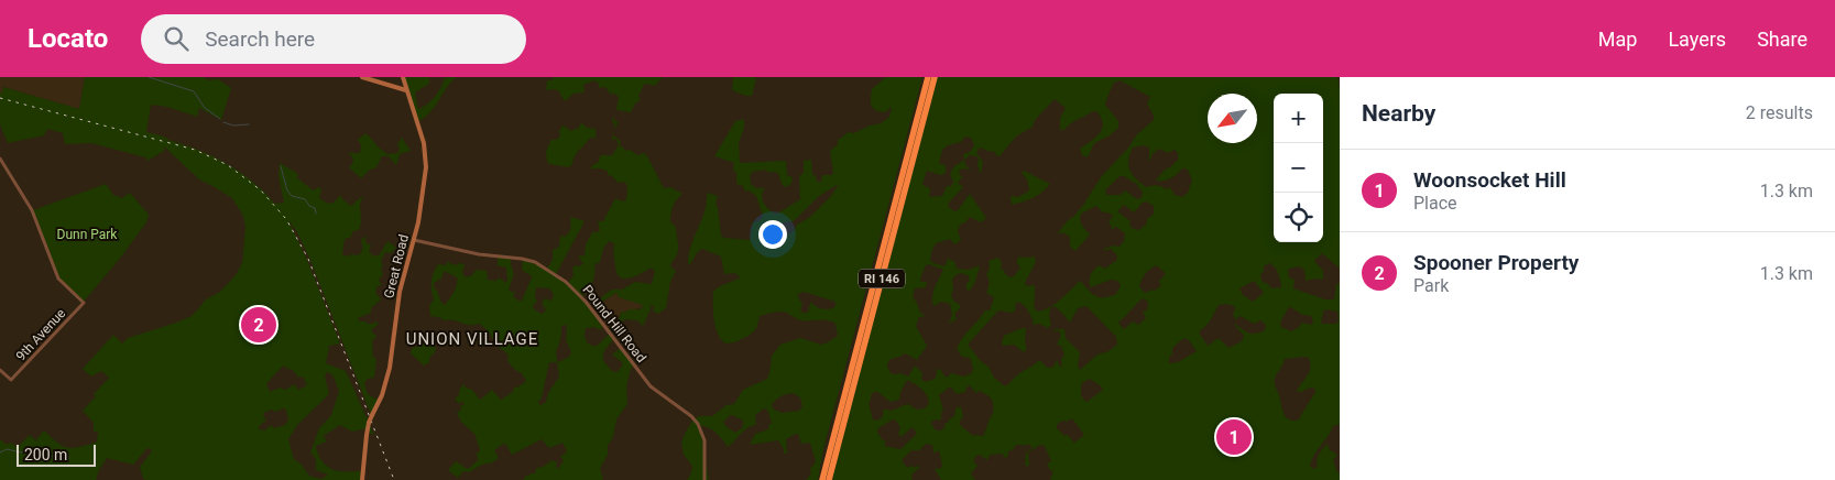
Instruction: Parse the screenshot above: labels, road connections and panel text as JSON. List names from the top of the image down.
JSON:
{
  "streets": {
    "highway": ["RI 146"],
    "main road": ["Great Road"],
    "street": ["Pound Hill Road", "9th Avenue"]
  },
  "crossings": [
    ["Great Road", "Pound Hill Road"]
  ],
  "districts": ["UNION VILLAGE"],
  "parks": ["Dunn Park"],
  "scale_bar": "200 m",
  "north": "bottom left",
  "page": {
    "header": "Locato",
    "search": "Search here",
    "nav": ["Map", "Layers", "Share"],
    "heading": ["Nearby", "2 results"],
    "map_buttons": ["+", "−"],
    "list": [
      {
        "mark": "1",
        "name": "Woonsocket Hill",
        "note": "Place",
        "value": "1.3 km"
      },
      {
        "mark": "2",
        "name": "Spooner Property",
        "note": "Park",
        "value": "1.3 km"
      }
    ],
    "pins": ["2", "1"],
    "scale": "200 m"
  }
}
